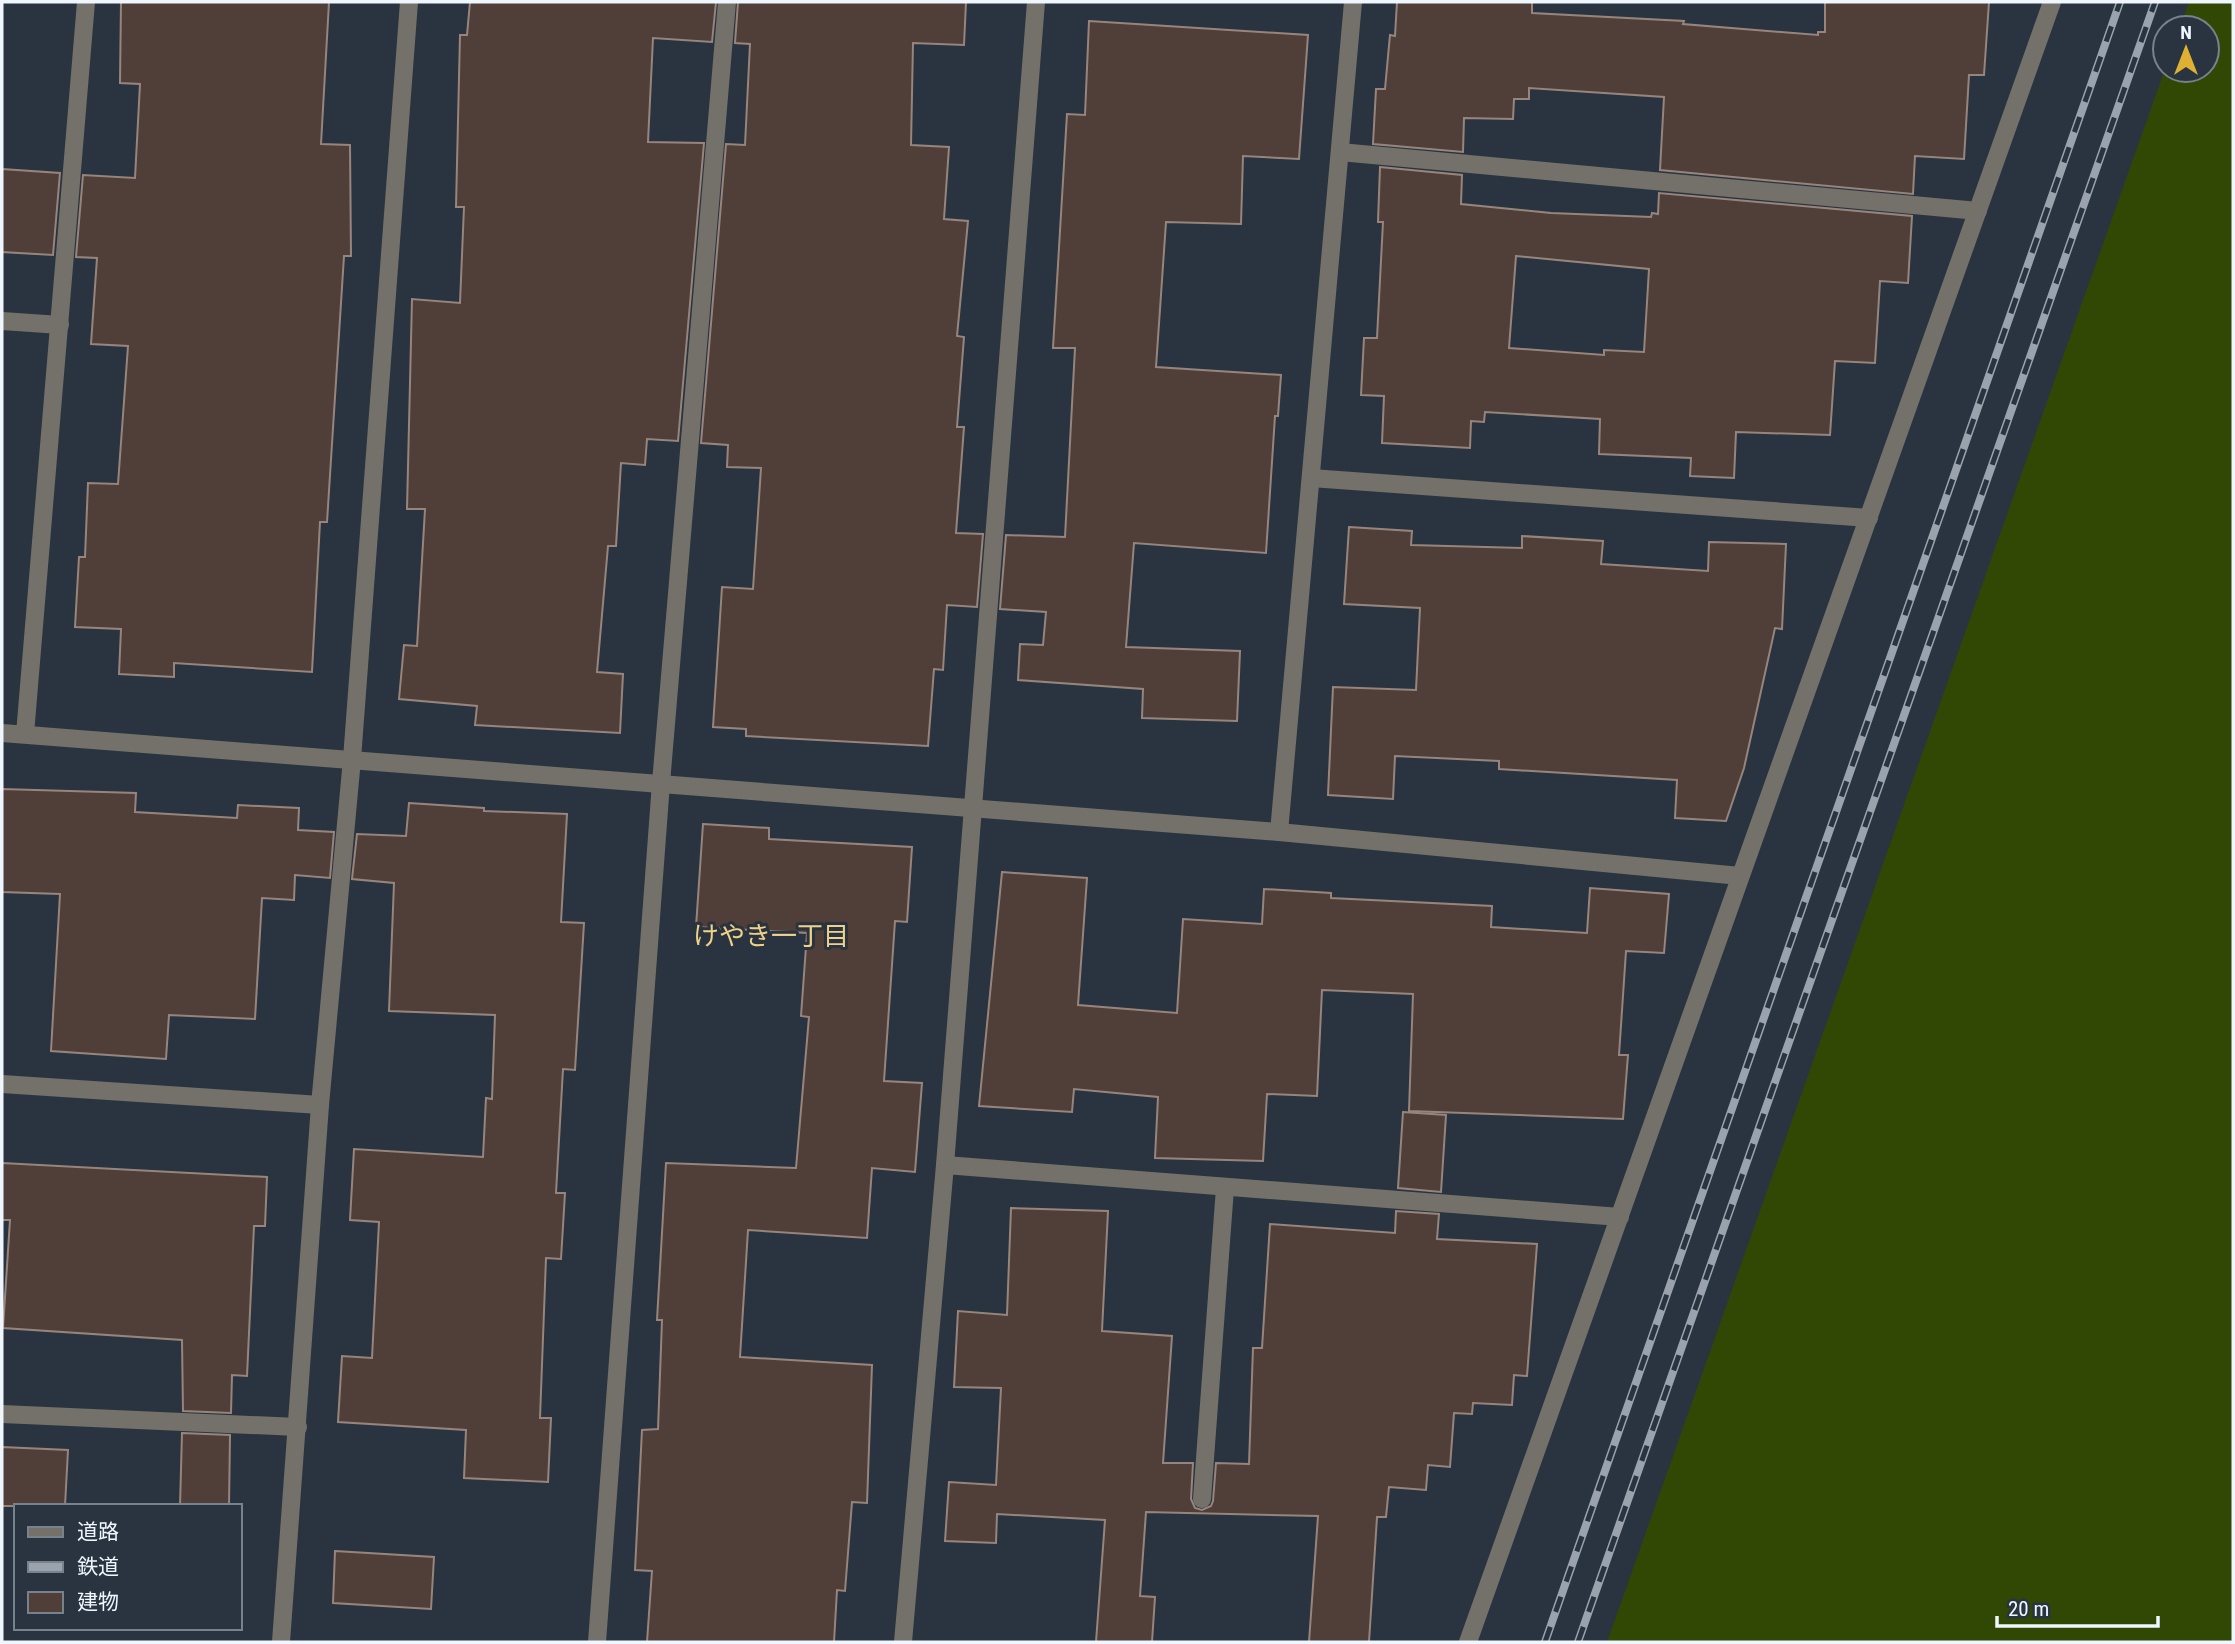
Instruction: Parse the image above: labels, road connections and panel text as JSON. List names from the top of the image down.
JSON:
{
  "districts": ["けやき一丁目"],
  "legend": ["道路", "鉄道", "建物"],
  "scale_bar": "20 m",
  "north": "top"
}
